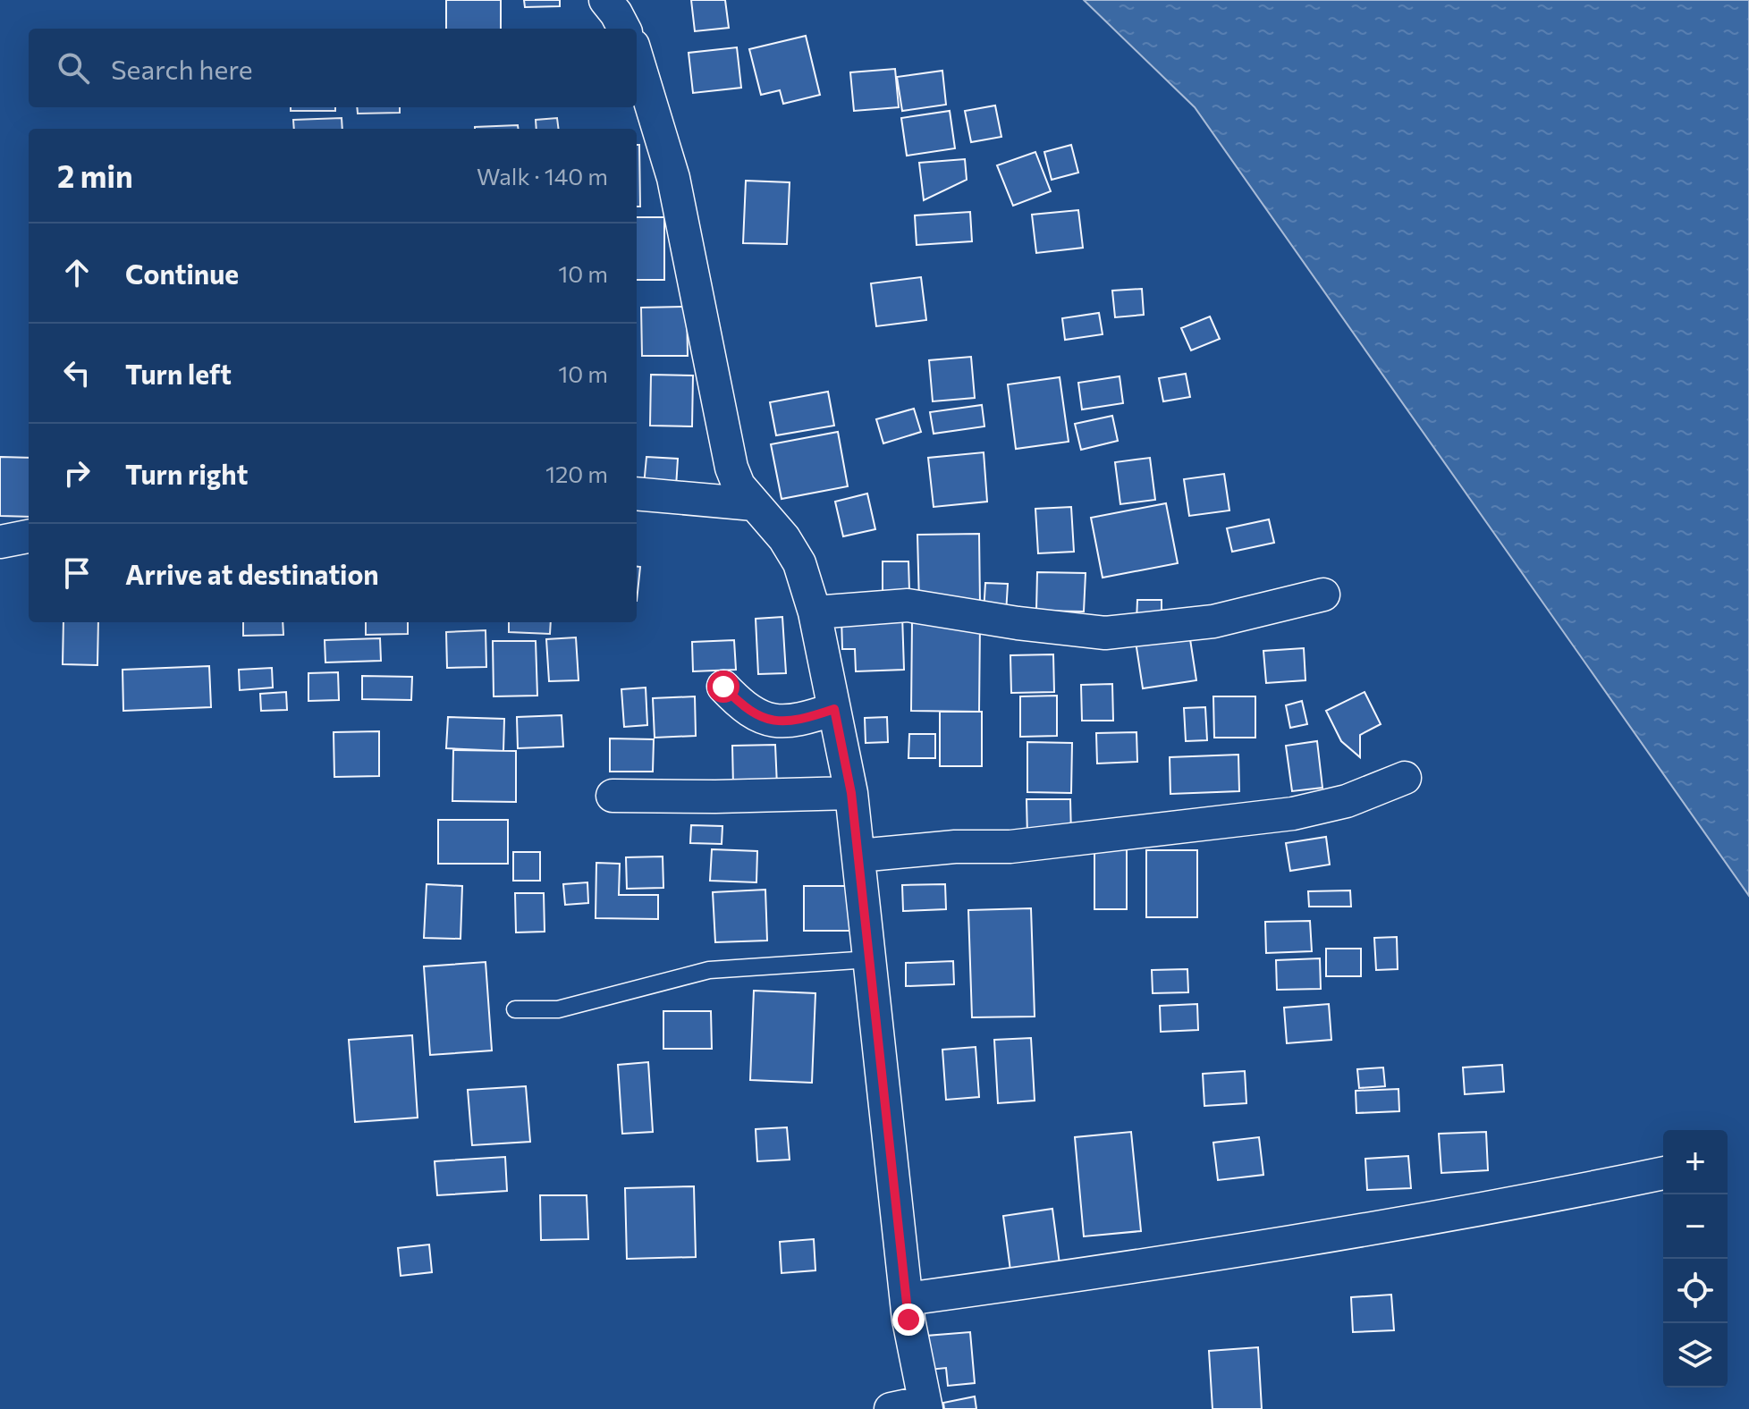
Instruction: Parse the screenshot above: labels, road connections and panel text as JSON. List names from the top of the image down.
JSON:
{
  "page": {
    "search": "Search here",
    "heading": ["2 min", "Walk · 140 m"],
    "list": [
      ["Continue", "10 m"],
      ["Turn left", "10 m"],
      ["Turn right", "120 m"],
      "Arrive at destination"
    ],
    "map_buttons": ["+", "−"]
  }
}
